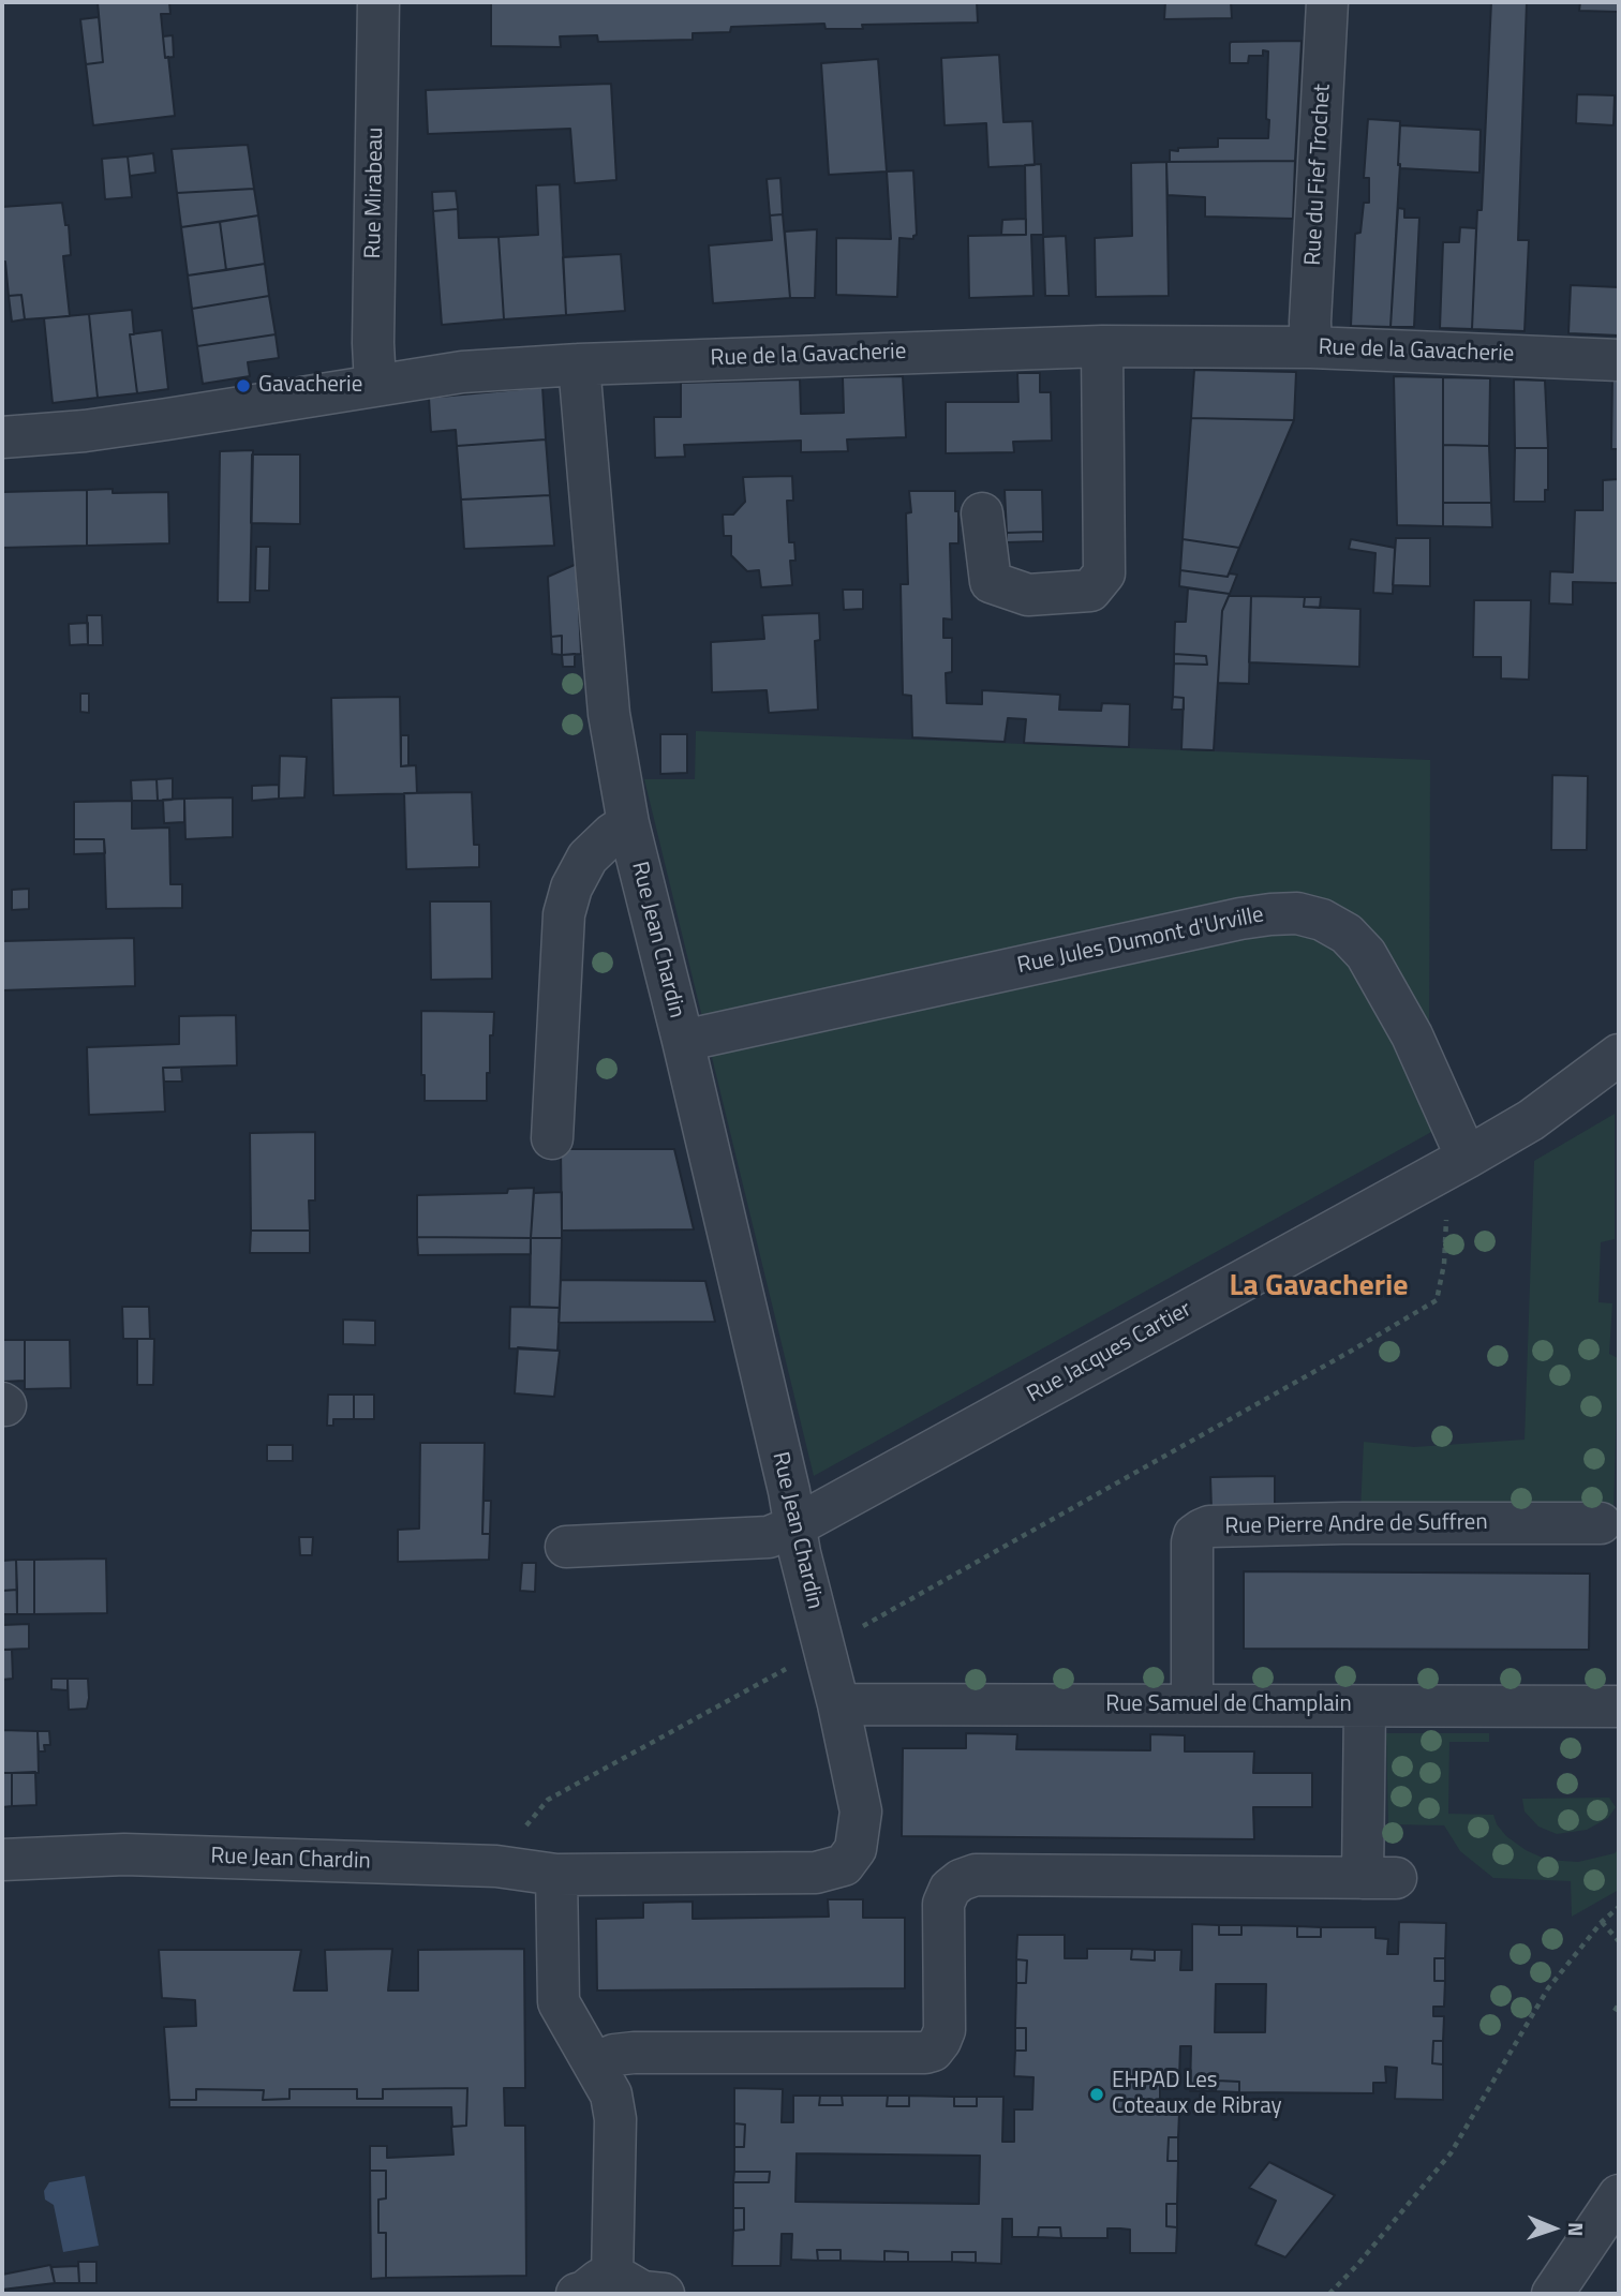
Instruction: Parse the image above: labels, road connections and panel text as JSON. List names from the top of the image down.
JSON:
{
  "streets": {
    "street": [
      "Rue du Fief Trochet",
      "Rue Mirabeau",
      "Rue de la Gavacherie",
      "Rue Jean Chardin",
      "Rue Jules Dumont d'Urville",
      "Rue Jacques Cartier",
      "Rue Pierre Andre de Suffren",
      "Rue Samuel de Champlain"
    ]
  },
  "crossings": [
    ["Rue du Fief Trochet", "Rue de la Gavacherie"],
    ["Rue Mirabeau", "Rue de la Gavacherie"],
    ["Rue de la Gavacherie", "Rue Jean Chardin"],
    ["Rue Jean Chardin", "Rue Jules Dumont d'Urville"],
    ["Rue Jean Chardin", "Rue Jacques Cartier"],
    ["Rue Jean Chardin", "Rue Samuel de Champlain"],
    ["Rue Jules Dumont d'Urville", "Rue Jacques Cartier"],
    ["Rue Pierre Andre de Suffren", "Rue Samuel de Champlain"]
  ],
  "districts": ["La Gavacherie"],
  "places": ["Gavacherie", "EHPAD Les Coteaux de Ribray"],
  "north": "right"
}
